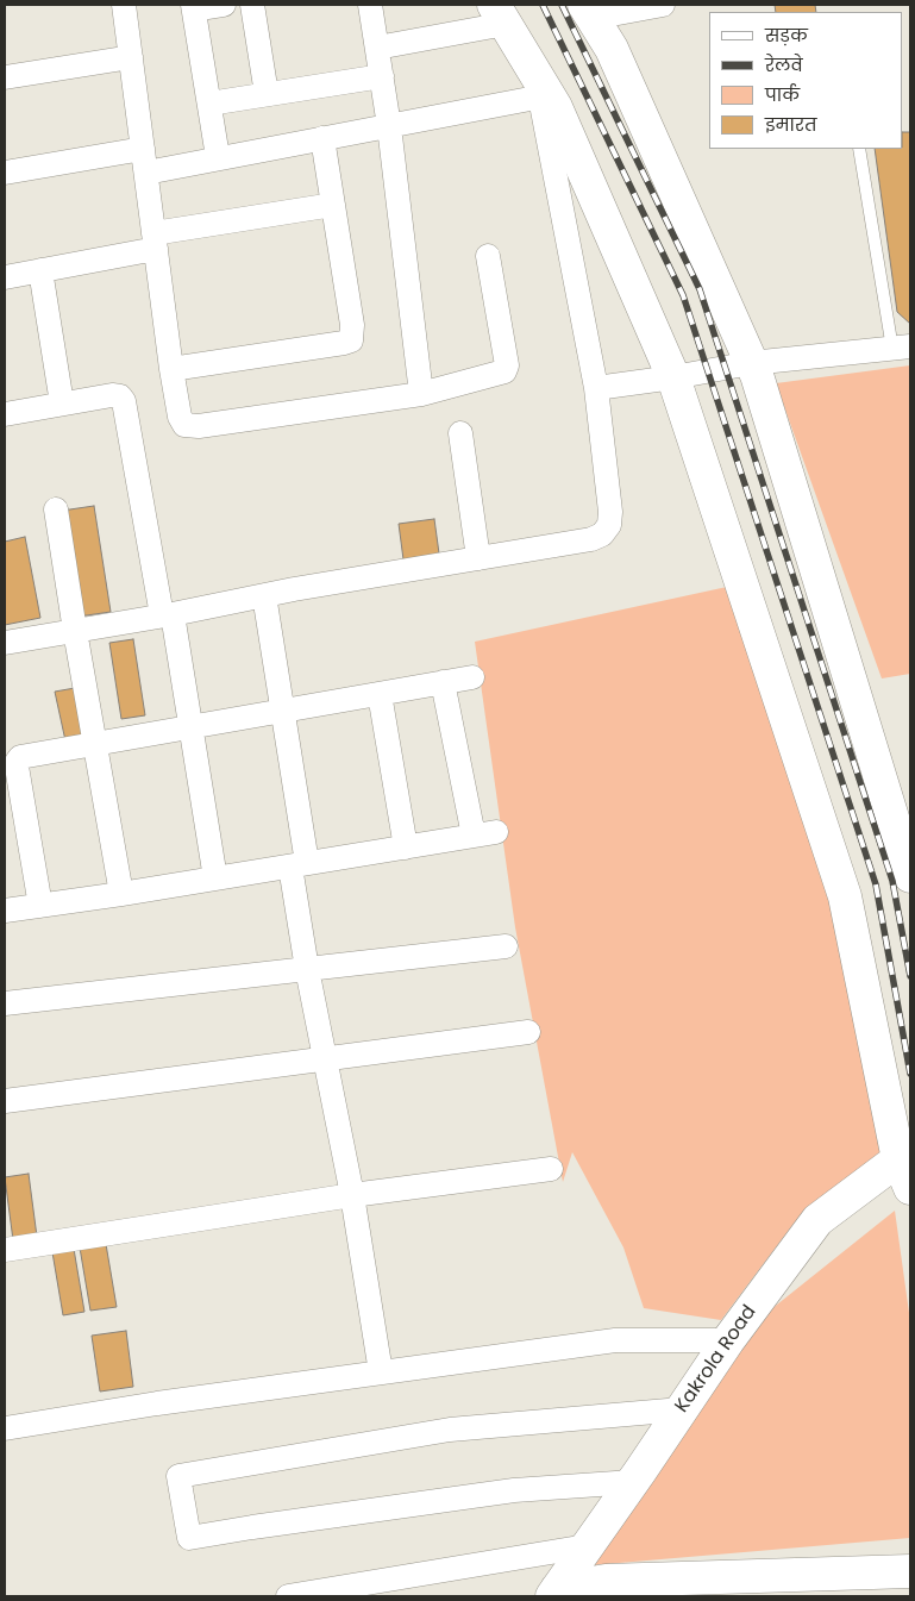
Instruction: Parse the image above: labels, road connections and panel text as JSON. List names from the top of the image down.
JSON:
{
  "streets": {
    "street": ["Kakrola Road"]
  },
  "legend": [
    "सड़क",
    "रेलवे",
    "पार्क",
    "इमारत"
  ]
}
